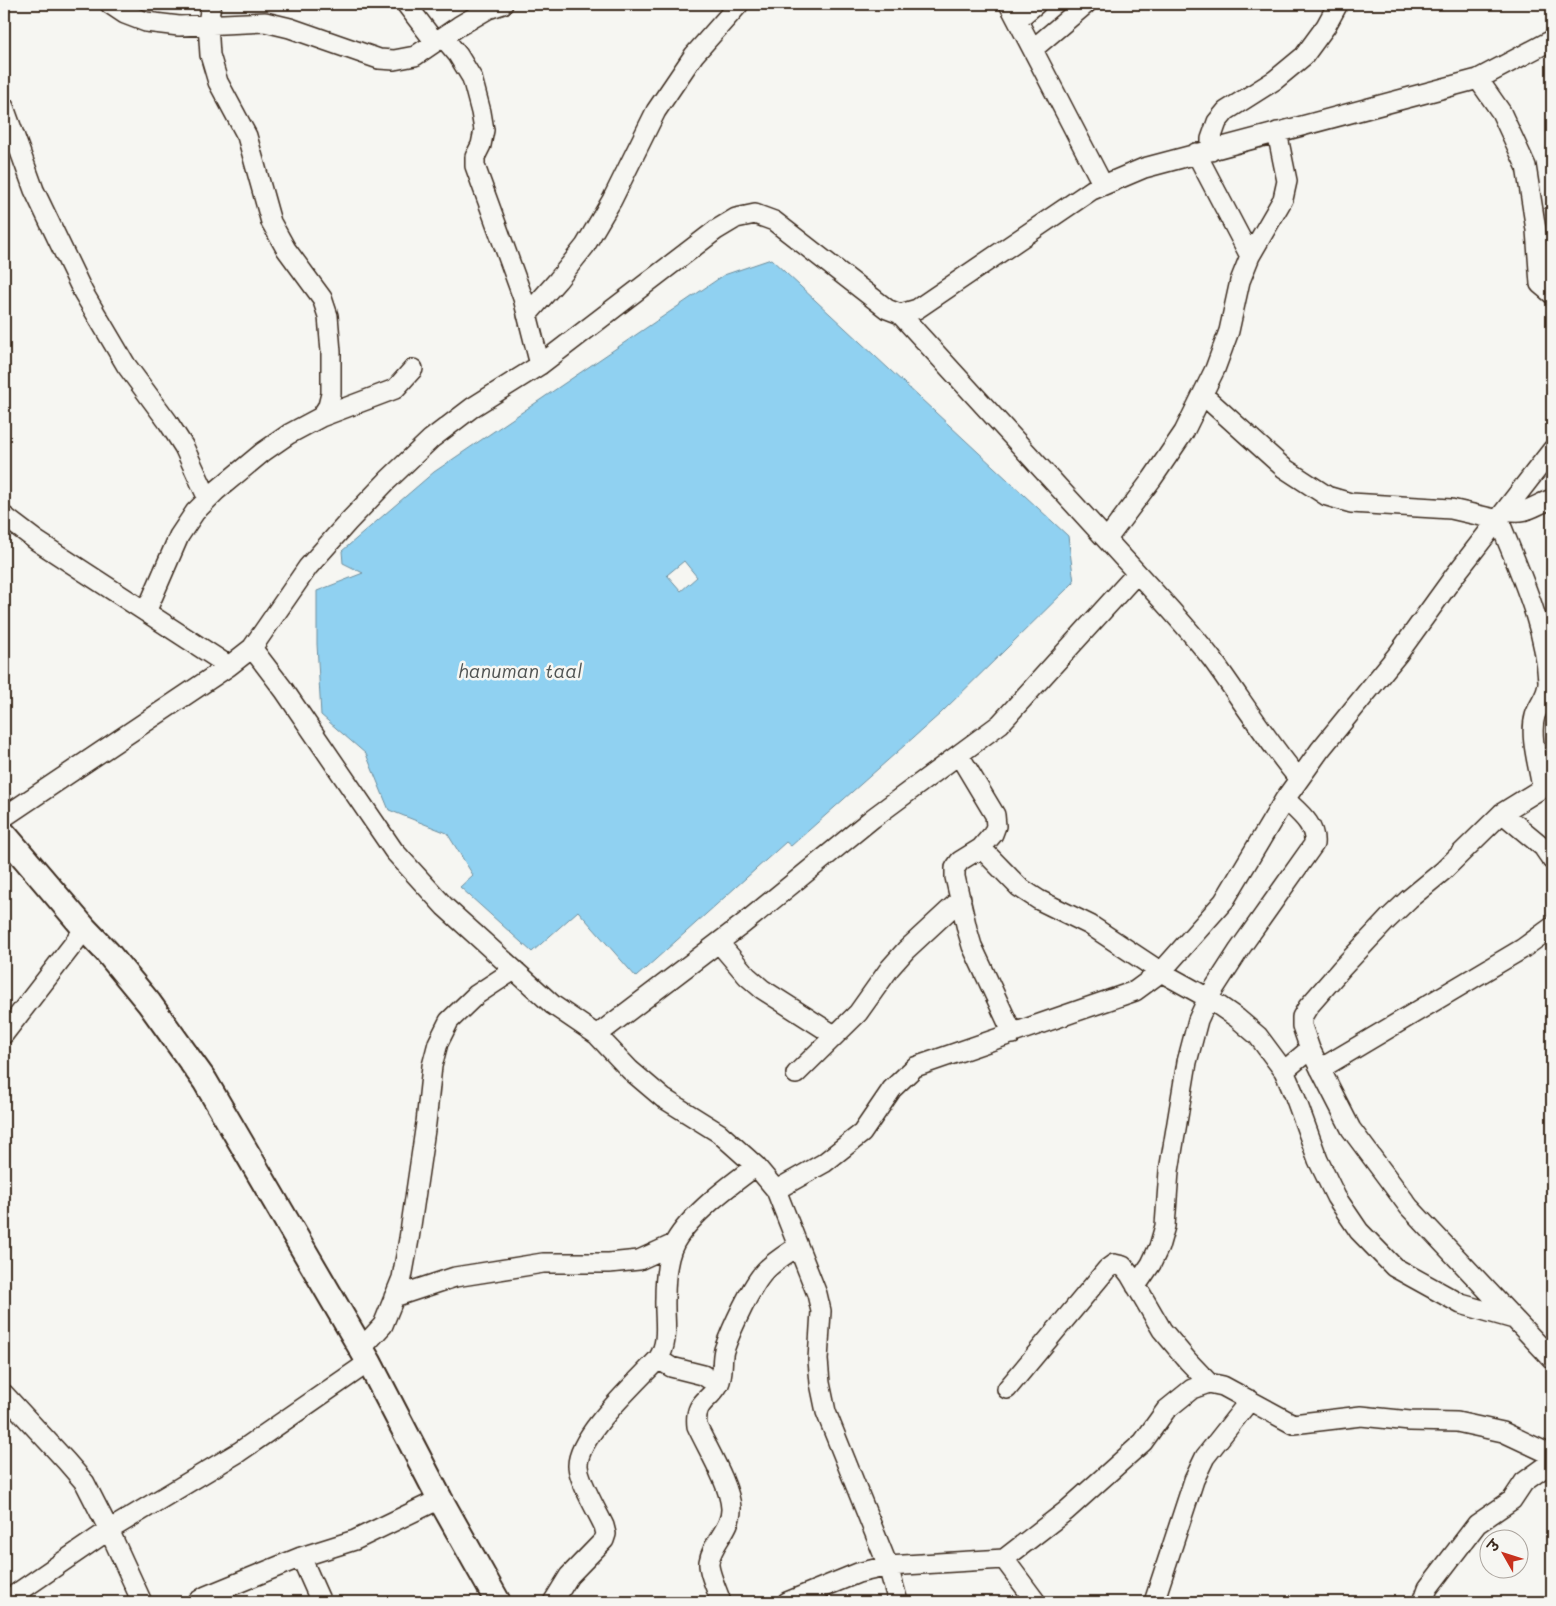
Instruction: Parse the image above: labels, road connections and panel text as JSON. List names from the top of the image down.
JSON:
{
  "water": ["hanuman taal"],
  "north": "top left"
}
